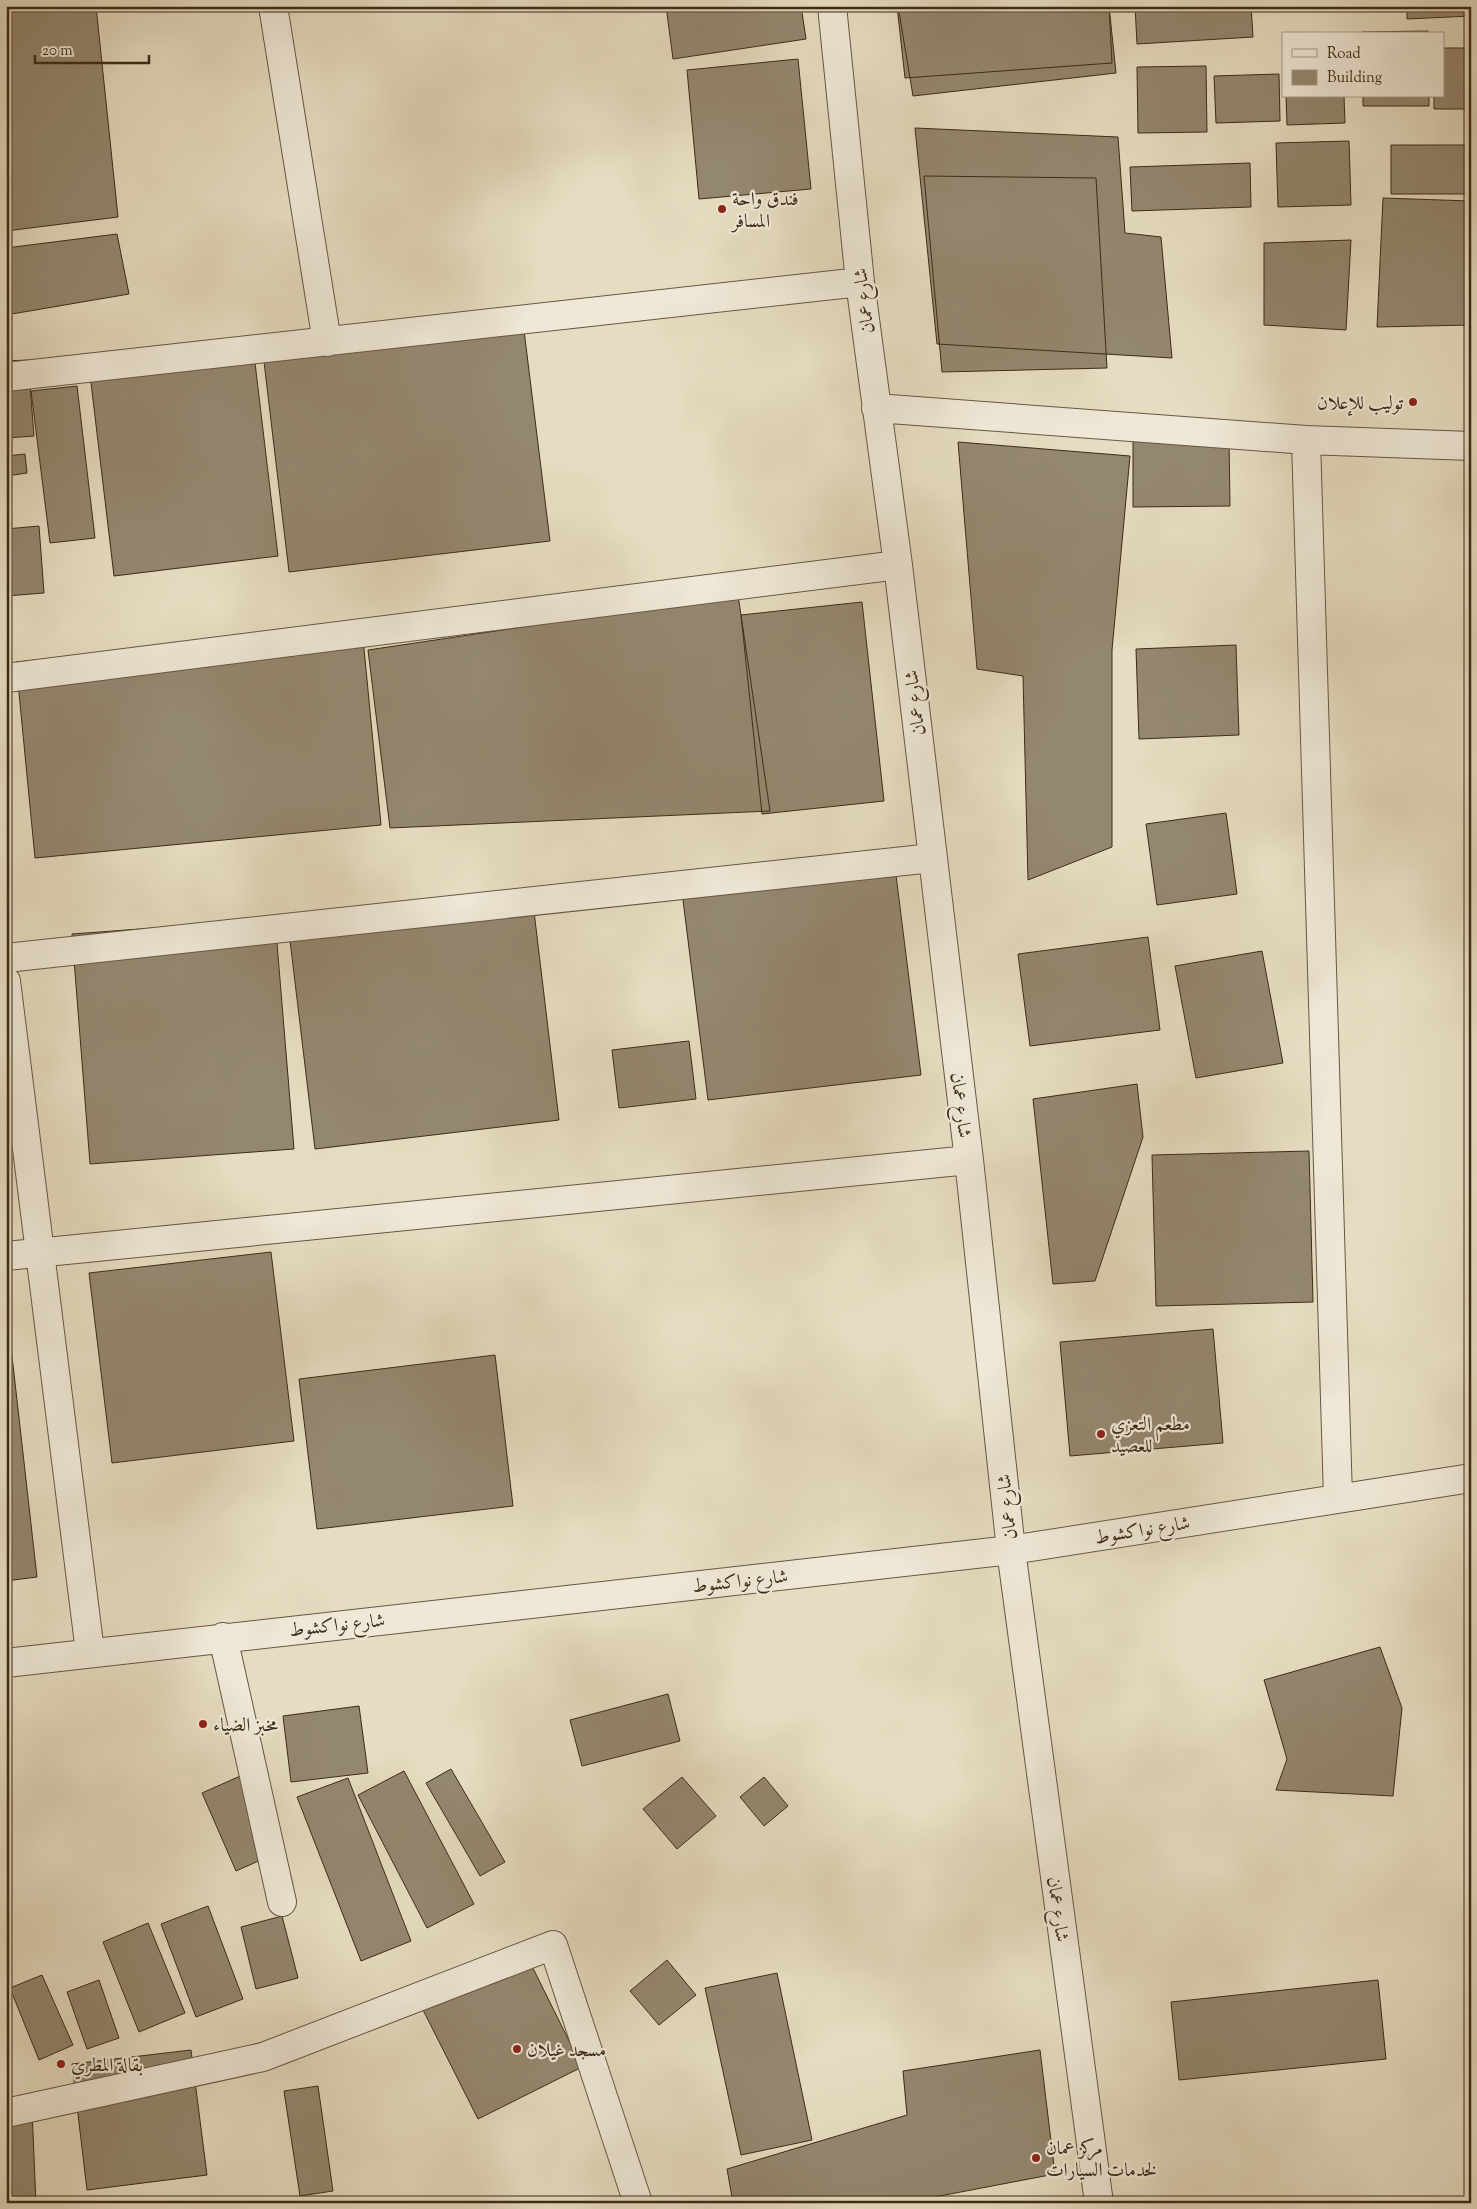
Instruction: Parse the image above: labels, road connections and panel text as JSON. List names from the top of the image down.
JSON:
{
  "streets": {
    "street": ["شارع عمان", "شارع نواكشوط"]
  },
  "crossings": [
    ["شارع عمان", "شارع نواكشوط"]
  ],
  "places": [
    "فندق واحة المسافر",
    "توليب للإعلان",
    "مطعم التعزي للعصيد",
    "مخبز الضياء",
    "مسجد غيلان",
    "بقالة المطري",
    "مركز عمان لخدمات السيارات"
  ],
  "legend": ["Road", "Building"],
  "scale_bar": "20 m"
}
